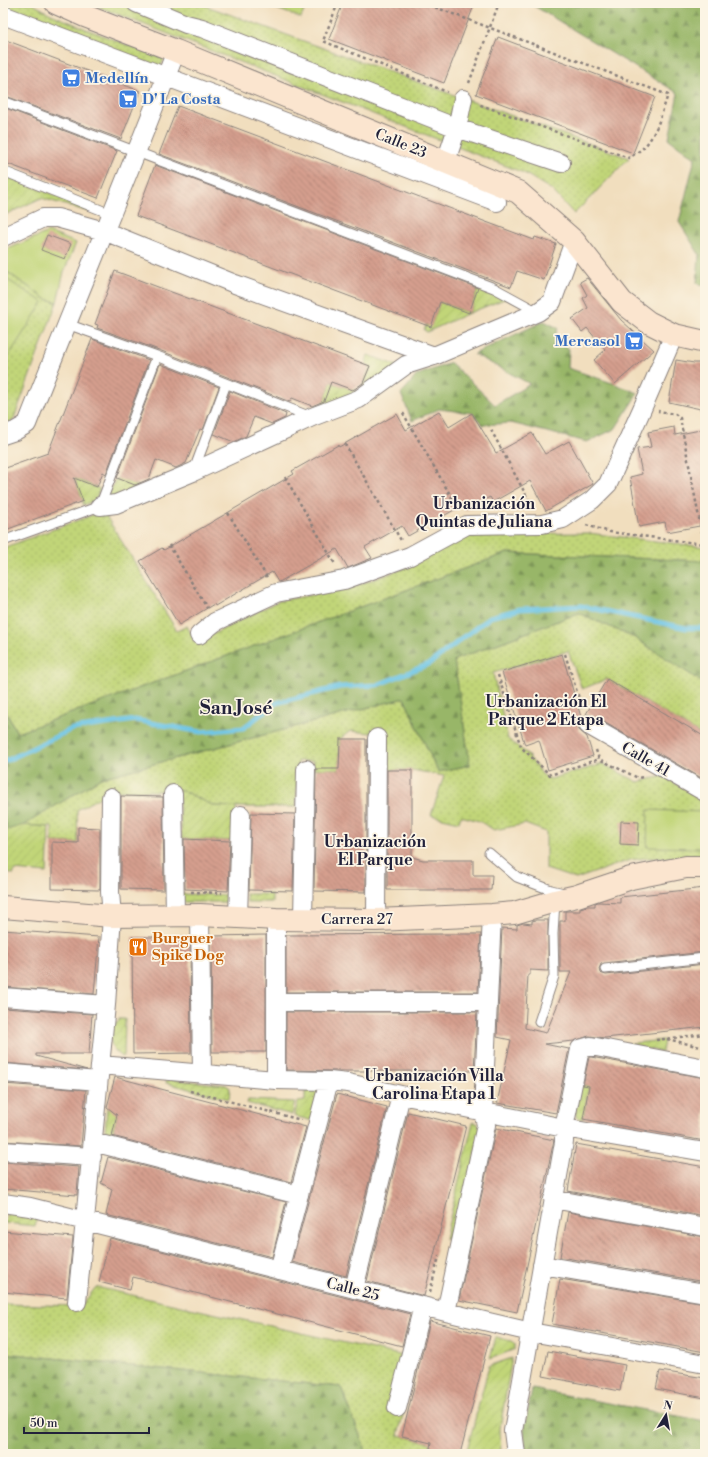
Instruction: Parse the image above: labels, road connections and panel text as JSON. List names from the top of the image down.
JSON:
{
  "streets": {
    "main road": ["Calle 23", "Carrera 27"],
    "street": ["Calle 41", "Calle 25"]
  },
  "districts": [
    "Urbanización Quintas de Juliana",
    "Urbanización El Parque 2 Etapa",
    "San José",
    "Urbanización El Parque",
    "Urbanización Villa Carolina Etapa 1"
  ],
  "places": {
    "supermarket": ["Medellín", "D' La Costa", "Mercasol"],
    "restaurant": ["Burguer Spike Dog"]
  },
  "scale_bar": "50 m",
  "north": "top"
}
